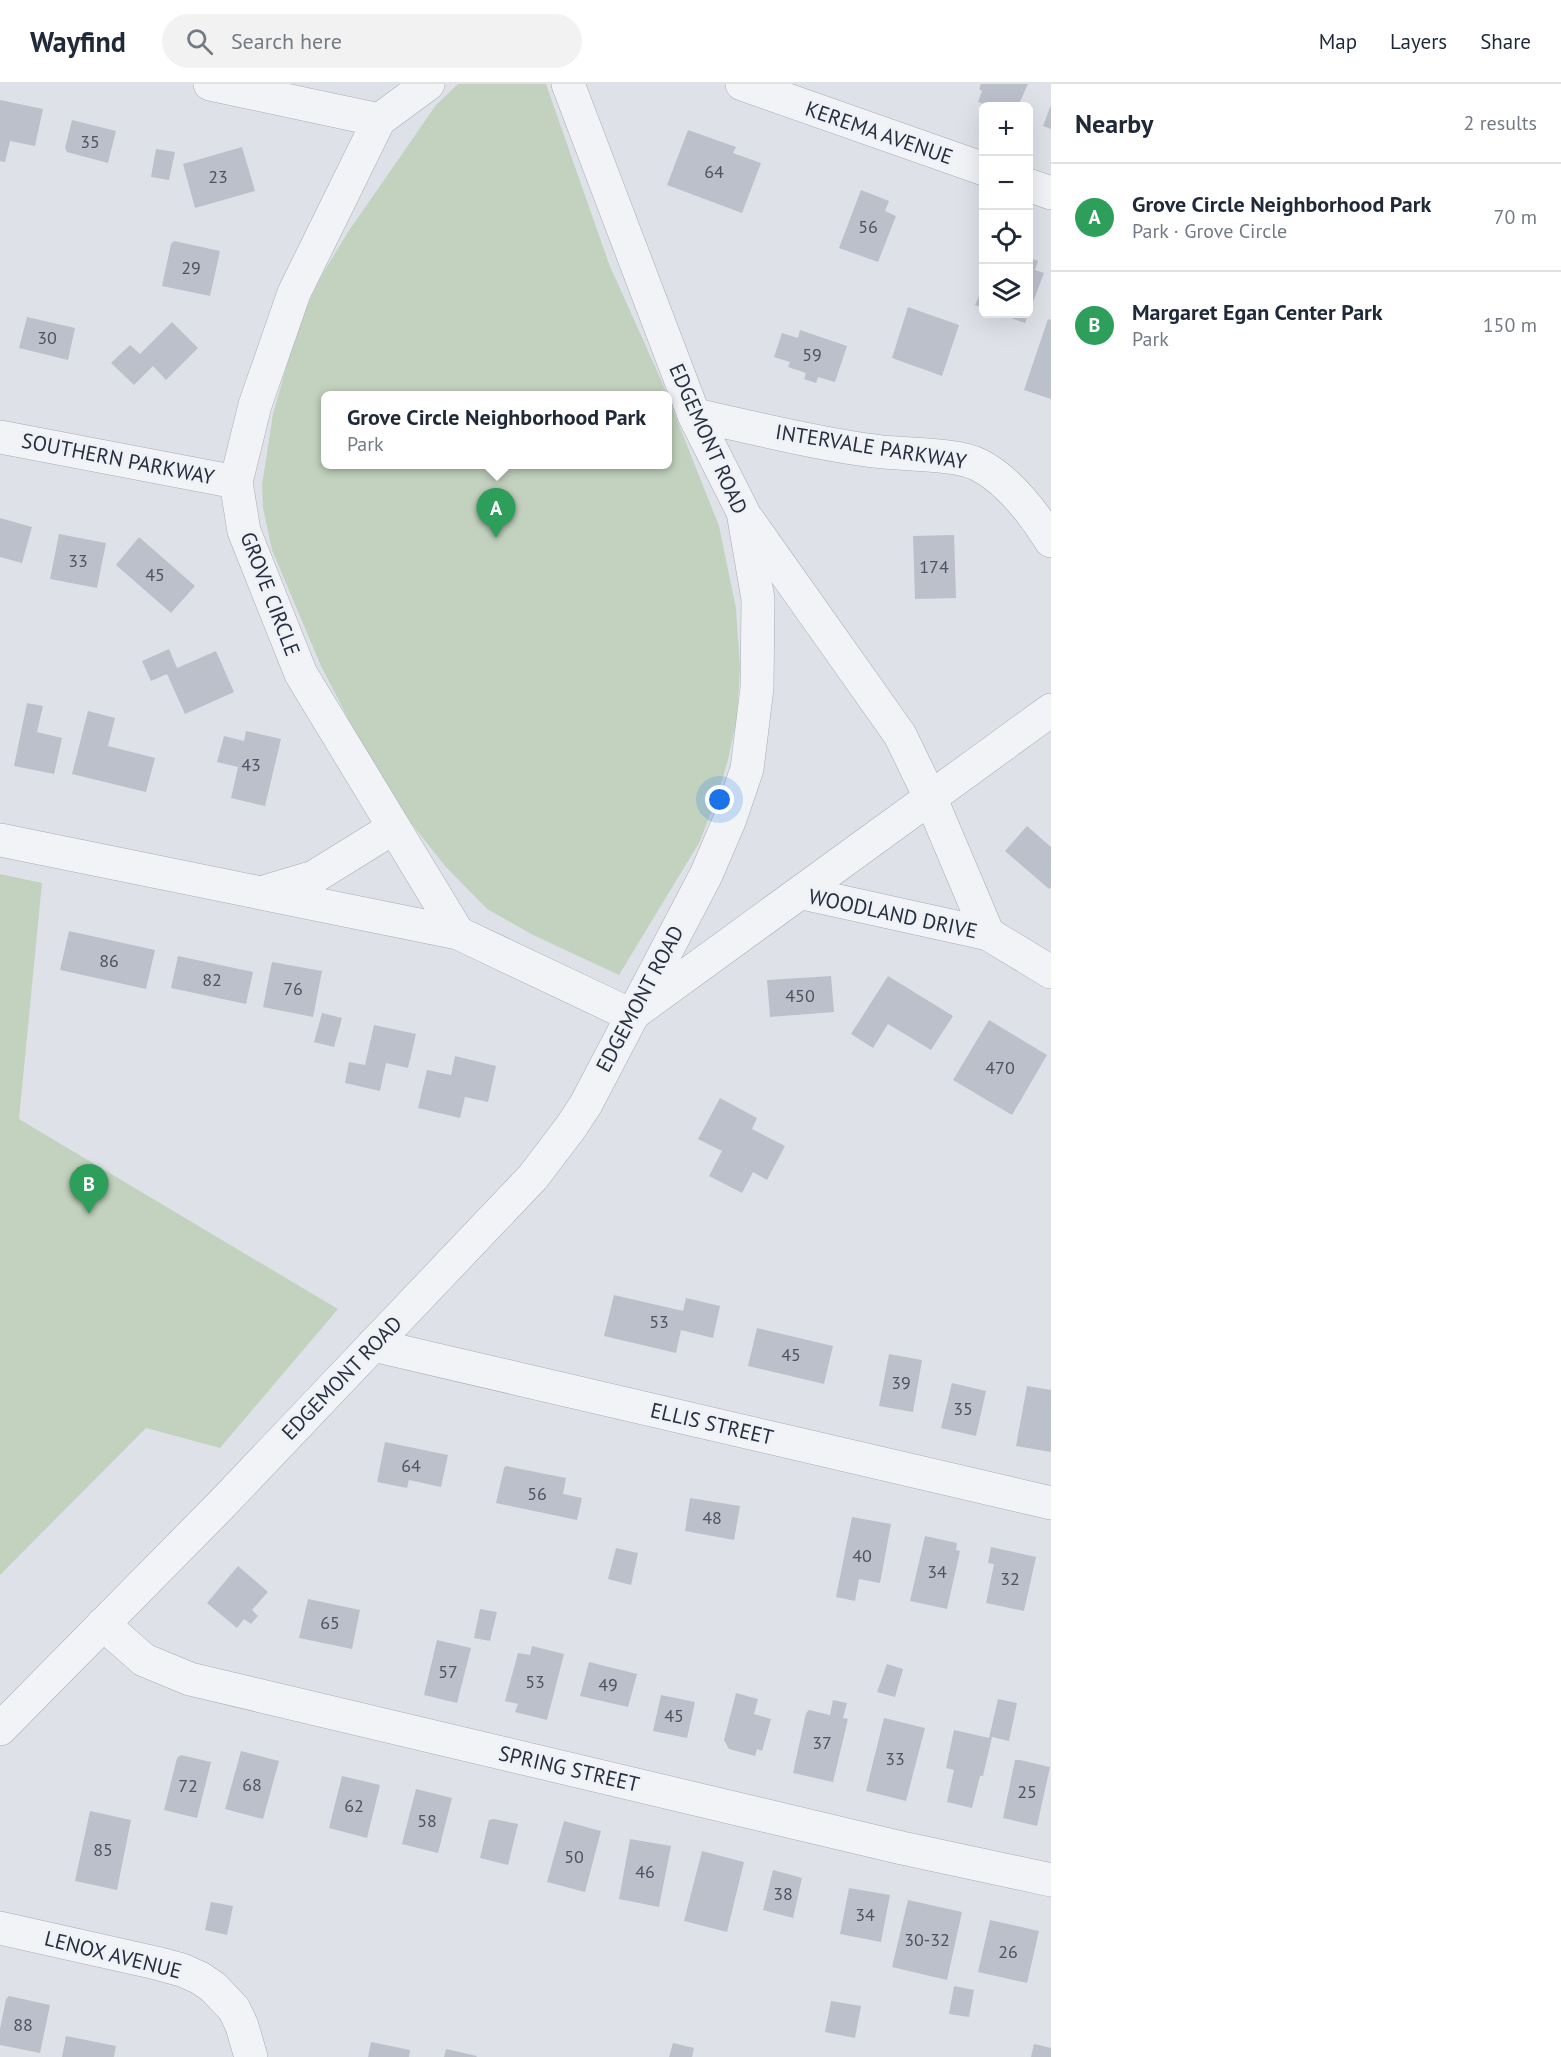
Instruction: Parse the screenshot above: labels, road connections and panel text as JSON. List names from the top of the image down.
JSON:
{
  "streets": {
    "street": [
      "KEREMA AVENUE",
      "EDGEMONT ROAD",
      "INTERVALE PARKWAY",
      "SOUTHERN PARKWAY",
      "GROVE CIRCLE",
      "WOODLAND DRIVE",
      "ELLIS STREET",
      "SPRING STREET",
      "LENOX AVENUE"
    ]
  },
  "crossings": [
    ["EDGEMONT ROAD", "INTERVALE PARKWAY"],
    ["EDGEMONT ROAD", "WOODLAND DRIVE"],
    ["EDGEMONT ROAD", "ELLIS STREET"],
    ["EDGEMONT ROAD", "SPRING STREET"],
    ["SOUTHERN PARKWAY", "GROVE CIRCLE"]
  ],
  "house_numbers": [
    "35",
    "64",
    "23",
    "56",
    "29",
    "30",
    "59",
    "33",
    "174",
    "45",
    "43",
    "86",
    "82",
    "76",
    "450",
    "470",
    "53",
    "45",
    "39",
    "35",
    "64",
    "56",
    "48",
    "40",
    "34",
    "32",
    "65",
    "57",
    "53",
    "49",
    "45",
    "37",
    "33",
    "68",
    "72",
    "25",
    "62",
    "58",
    "85",
    "50",
    "46",
    "38",
    "34",
    "30-32",
    "26",
    "88"
  ],
  "page": {
    "header": "Wayfind",
    "search": "Search here",
    "nav": ["Map", "Layers", "Share"],
    "heading": ["Nearby", "2 results"],
    "map_buttons": ["+", "−"],
    "list": [
      {
        "mark": "A",
        "name": "Grove Circle Neighborhood Park",
        "note": "Park · Grove Circle",
        "value": "70 m"
      },
      {
        "mark": "B",
        "name": "Margaret Egan Center Park",
        "note": "Park",
        "value": "150 m"
      }
    ],
    "popup": ["Grove Circle Neighborhood Park", "Park"],
    "pins": ["A", "B"]
  }
}
